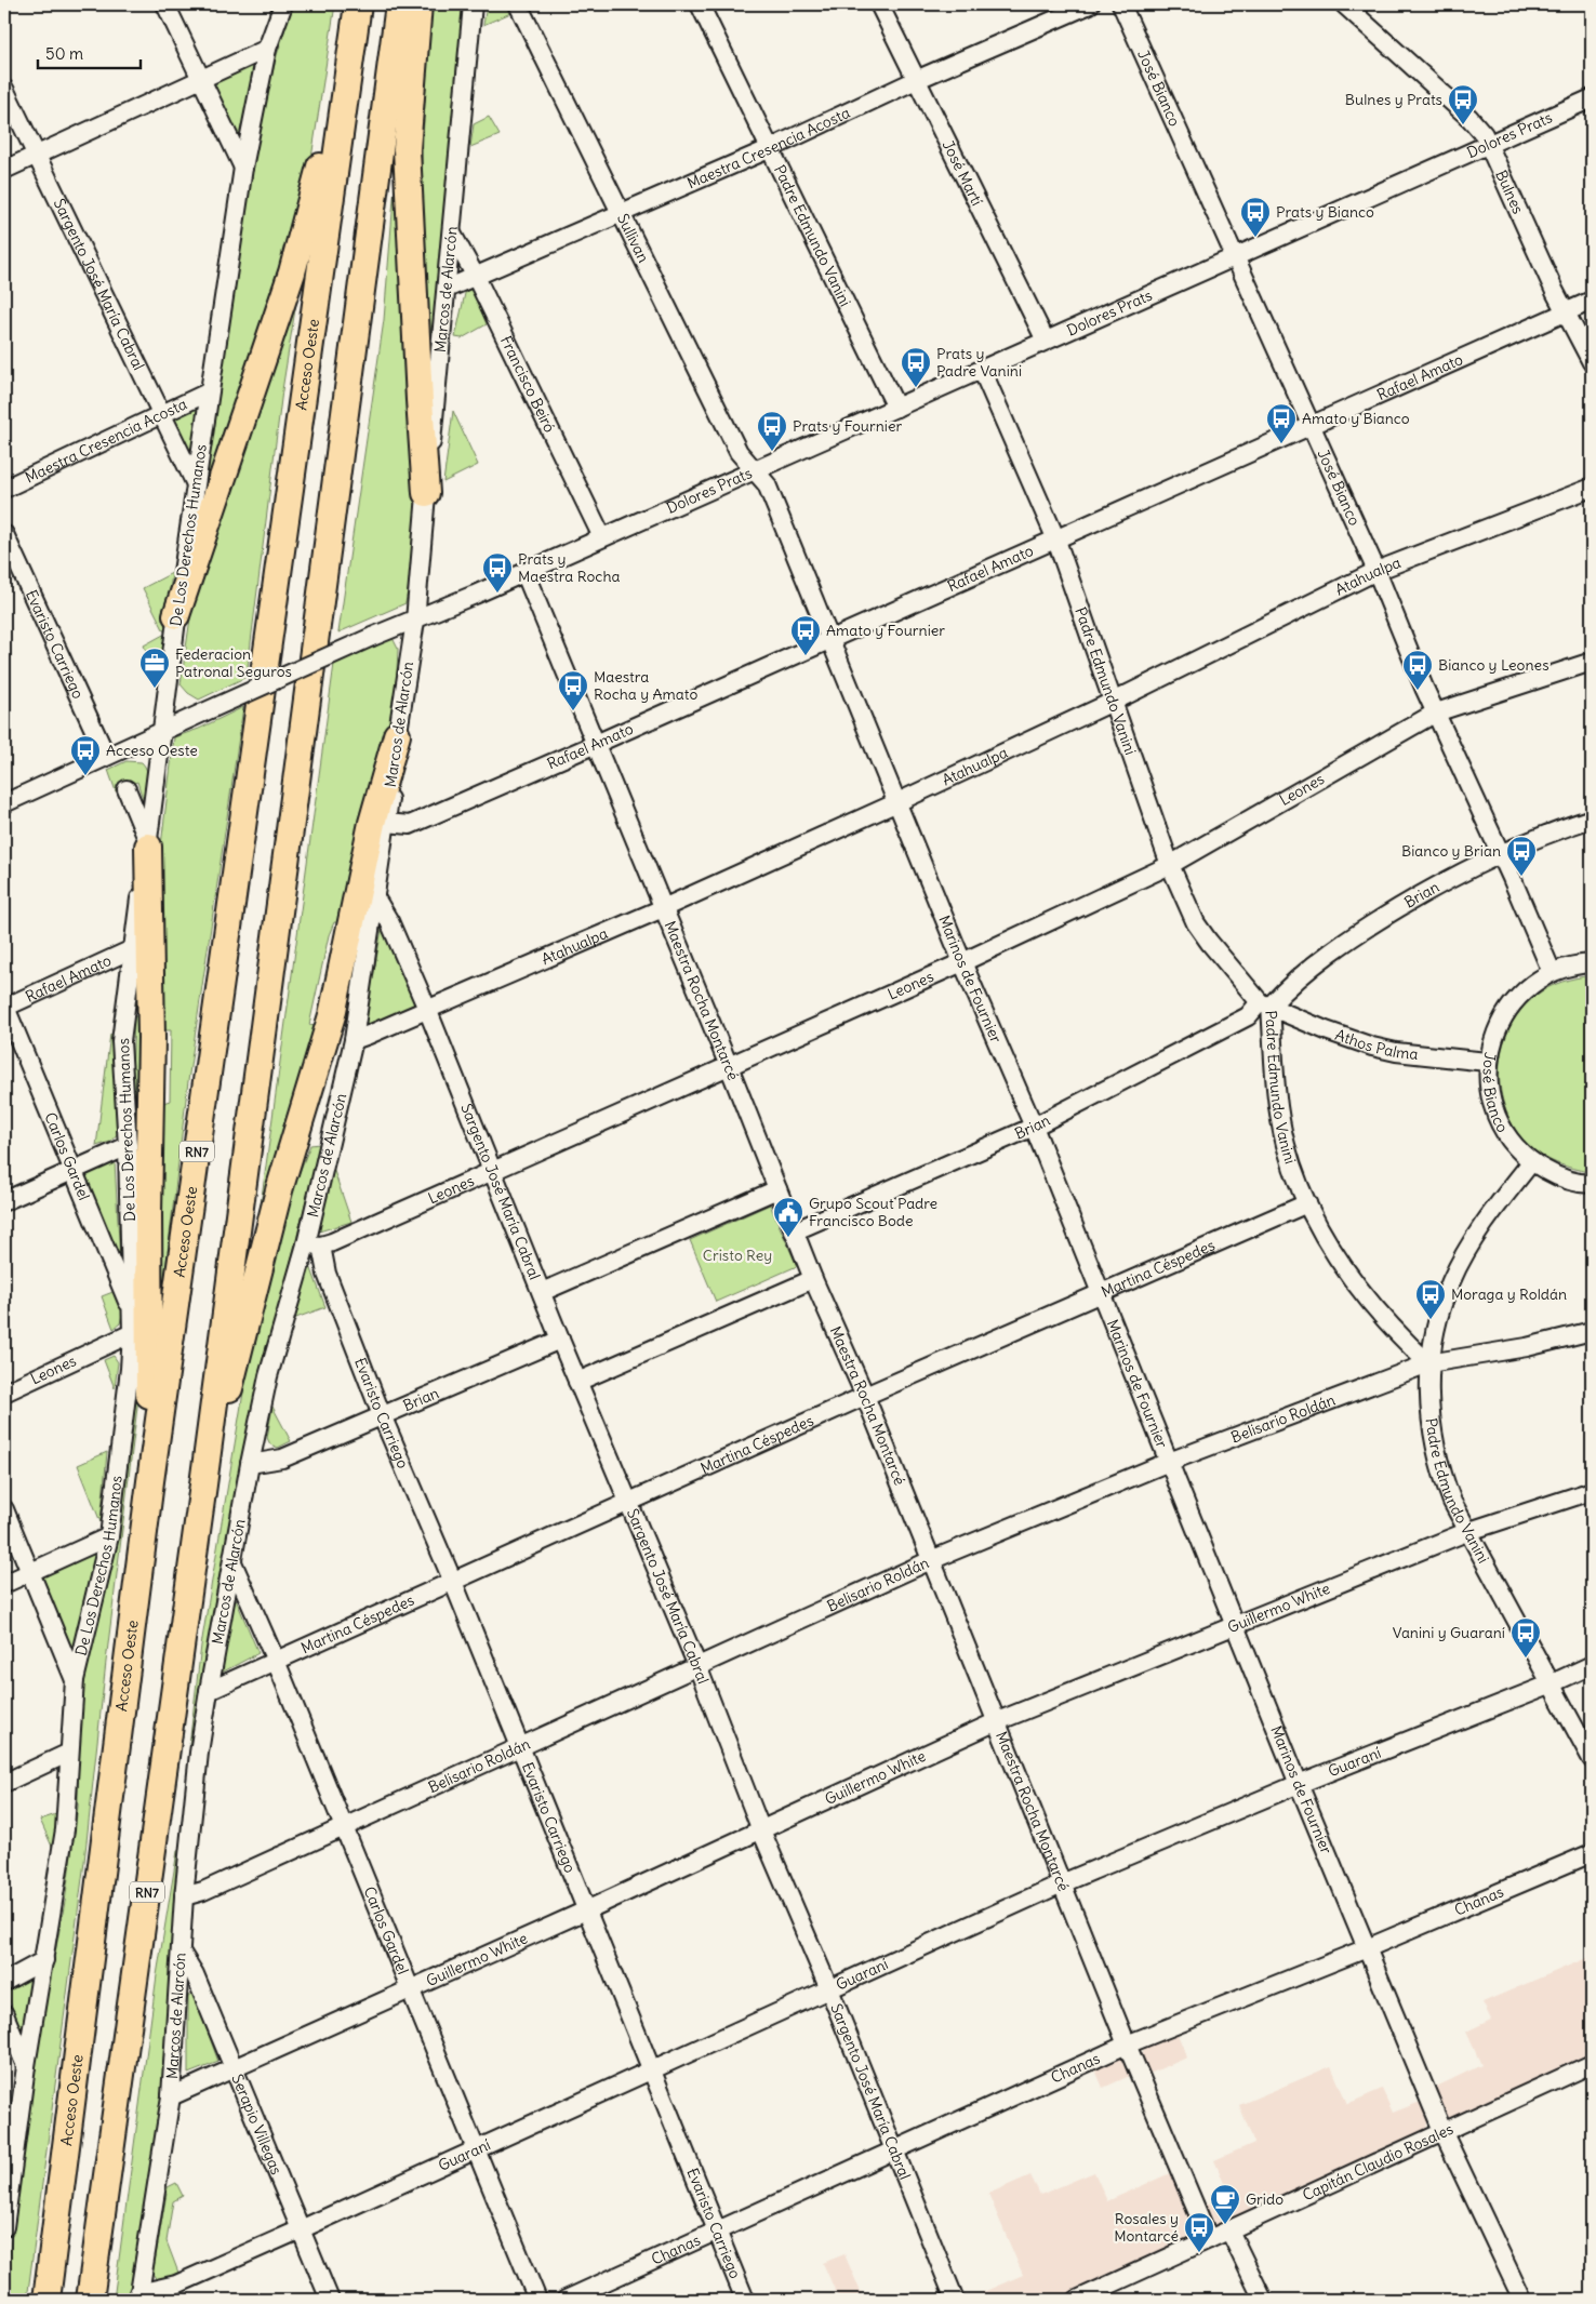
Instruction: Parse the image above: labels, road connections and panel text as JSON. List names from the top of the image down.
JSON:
{
  "streets": {
    "highway": ["Acceso Oeste", "RN7"],
    "street": [
      "José Bianco",
      "Dolores Prats",
      "Maestra Cresencia Acosta",
      "José Martí",
      "Bulnes",
      "Padre Edmundo Vanini",
      "Sullivan",
      "Sargento José María Cabral",
      "Marcos de Alarcón",
      "Rafael Amato",
      "Francisco Beiró",
      "De Los Derechos Humanos",
      "Atahualpa",
      "Evaristo Carriego",
      "Leones",
      "Brian",
      "Marinos de Fournier",
      "Maestra Rocha Montarcé",
      "Athos Palma",
      "Carlos Gardel",
      "Martina Céspedes",
      "Belisario Roldán",
      "Guillermo White",
      "Guaraní",
      "Chanas",
      "Serapio Villegas",
      "Capitán Claudio Rosales"
    ]
  },
  "crossings": [
    ["José Bianco", "Dolores Prats"],
    ["José Bianco", "Rafael Amato"],
    ["José Bianco", "Atahualpa"],
    ["José Bianco", "Leones"],
    ["José Bianco", "Brian"],
    ["José Bianco", "Athos Palma"],
    ["Dolores Prats", "José Martí"],
    ["Dolores Prats", "Bulnes"],
    ["Dolores Prats", "Padre Edmundo Vanini"],
    ["Dolores Prats", "Sullivan"],
    ["Dolores Prats", "Marcos de Alarcón"],
    ["Dolores Prats", "Francisco Beiró"],
    ["Dolores Prats", "De Los Derechos Humanos"],
    ["Dolores Prats", "Evaristo Carriego"],
    ["Dolores Prats", "Marinos de Fournier"],
    ["Dolores Prats", "Maestra Rocha Montarcé"],
    ["Maestra Cresencia Acosta", "José Martí"],
    ["Maestra Cresencia Acosta", "Padre Edmundo Vanini"],
    ["Maestra Cresencia Acosta", "Sullivan"],
    ["Maestra Cresencia Acosta", "Sargento José María Cabral"],
    ["Maestra Cresencia Acosta", "Marcos de Alarcón"],
    ["Maestra Cresencia Acosta", "Francisco Beiró"],
    ["Maestra Cresencia Acosta", "De Los Derechos Humanos"],
    ["Bulnes", "Rafael Amato"],
    ["Padre Edmundo Vanini", "Rafael Amato"],
    ["Padre Edmundo Vanini", "Atahualpa"],
    ["Padre Edmundo Vanini", "Leones"],
    ["Padre Edmundo Vanini", "Brian"],
    ["Padre Edmundo Vanini", "Athos Palma"],
    ["Padre Edmundo Vanini", "Martina Céspedes"],
    ["Padre Edmundo Vanini", "Belisario Roldán"],
    ["Padre Edmundo Vanini", "Guillermo White"],
    ["Padre Edmundo Vanini", "Guaraní"],
    ["Sullivan", "Marinos de Fournier"],
    ["Sargento José María Cabral", "Marcos de Alarcón"],
    ["Sargento José María Cabral", "De Los Derechos Humanos"],
    ["Sargento José María Cabral", "Atahualpa"],
    ["Sargento José María Cabral", "Leones"],
    ["Sargento José María Cabral", "Brian"],
    ["Sargento José María Cabral", "Martina Céspedes"],
    ["Sargento José María Cabral", "Belisario Roldán"],
    ["Sargento José María Cabral", "Guillermo White"],
    ["Sargento José María Cabral", "Guaraní"],
    ["Sargento José María Cabral", "Chanas"],
    ["Marcos de Alarcón", "Rafael Amato"],
    ["Marcos de Alarcón", "Francisco Beiró"],
    ["Marcos de Alarcón", "Atahualpa"],
    ["Marcos de Alarcón", "Evaristo Carriego"],
    ["Marcos de Alarcón", "Leones"],
    ["Marcos de Alarcón", "Brian"],
    ["Marcos de Alarcón", "Carlos Gardel"],
    ["Marcos de Alarcón", "Martina Céspedes"],
    ["Marcos de Alarcón", "Belisario Roldán"],
    ["Marcos de Alarcón", "Guillermo White"],
    ["Marcos de Alarcón", "Guaraní"],
    ["Marcos de Alarcón", "Serapio Villegas"],
    ["Rafael Amato", "De Los Derechos Humanos"],
    ["Rafael Amato", "Marinos de Fournier"],
    ["Rafael Amato", "Maestra Rocha Montarcé"],
    ["Rafael Amato", "Carlos Gardel"],
    ["De Los Derechos Humanos", "Leones"],
    ["De Los Derechos Humanos", "Carlos Gardel"],
    ["Atahualpa", "Marinos de Fournier"],
    ["Atahualpa", "Maestra Rocha Montarcé"],
    ["Evaristo Carriego", "Leones"],
    ["Evaristo Carriego", "Brian"],
    ["Evaristo Carriego", "Martina Céspedes"],
    ["Evaristo Carriego", "Belisario Roldán"],
    ["Evaristo Carriego", "Guillermo White"],
    ["Evaristo Carriego", "Guaraní"],
    ["Evaristo Carriego", "Chanas"],
    ["Leones", "Marinos de Fournier"],
    ["Leones", "Maestra Rocha Montarcé"],
    ["Brian", "Marinos de Fournier"],
    ["Brian", "Maestra Rocha Montarcé"],
    ["Brian", "Athos Palma"],
    ["Marinos de Fournier", "Martina Céspedes"],
    ["Marinos de Fournier", "Belisario Roldán"],
    ["Marinos de Fournier", "Guillermo White"],
    ["Marinos de Fournier", "Guaraní"],
    ["Marinos de Fournier", "Chanas"],
    ["Marinos de Fournier", "Capitán Claudio Rosales"],
    ["Maestra Rocha Montarcé", "Martina Céspedes"],
    ["Maestra Rocha Montarcé", "Belisario Roldán"],
    ["Maestra Rocha Montarcé", "Guillermo White"],
    ["Maestra Rocha Montarcé", "Guaraní"],
    ["Maestra Rocha Montarcé", "Chanas"],
    ["Maestra Rocha Montarcé", "Capitán Claudio Rosales"],
    ["Carlos Gardel", "Martina Céspedes"],
    ["Carlos Gardel", "Belisario Roldán"],
    ["Carlos Gardel", "Guillermo White"],
    ["Carlos Gardel", "Guaraní"],
    ["Guillermo White", "Serapio Villegas"],
    ["Guaraní", "Serapio Villegas"]
  ],
  "parks": ["Cristo Rey"],
  "places": {
    "bus stop": [
      "Bulnes y Prats",
      "Prats y Bianco",
      "Prats y Padre Vanini",
      "Amato y Bianco",
      "Prats y Fournier",
      "Prats y Maestra Rocha",
      "Amato y Fournier",
      "Bianco y Leones",
      "Maestra Rocha y Amato",
      "Acceso Oeste",
      "Bianco y Brian",
      "Moraga y Roldán",
      "Vanini y Guaraní",
      "Rosales y Montarcé"
    ],
    "office": ["Federacion Patronal Seguros"],
    "public building": ["Grupo Scout Padre Francisco Bode"],
    "cafe": ["Grido"]
  },
  "scale_bar": "50 m"
}
